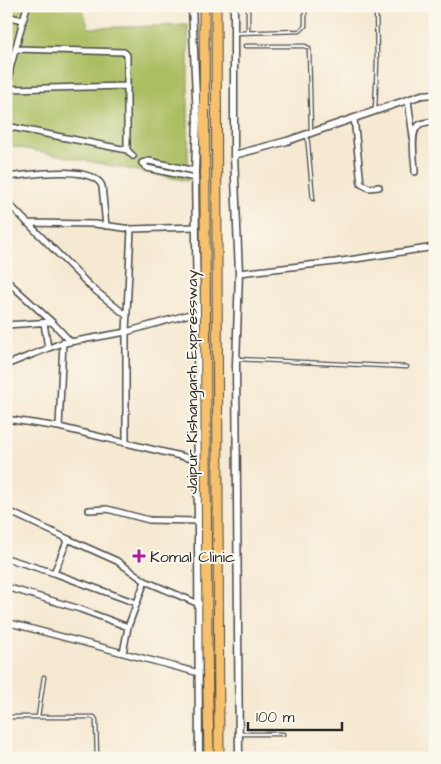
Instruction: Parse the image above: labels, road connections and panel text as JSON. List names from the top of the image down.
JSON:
{
  "streets": {
    "highway": ["Jaipur Kishangarh Expressway"]
  },
  "places": {
    "health": ["Komal Clinic"]
  },
  "scale_bar": "100 m"
}
